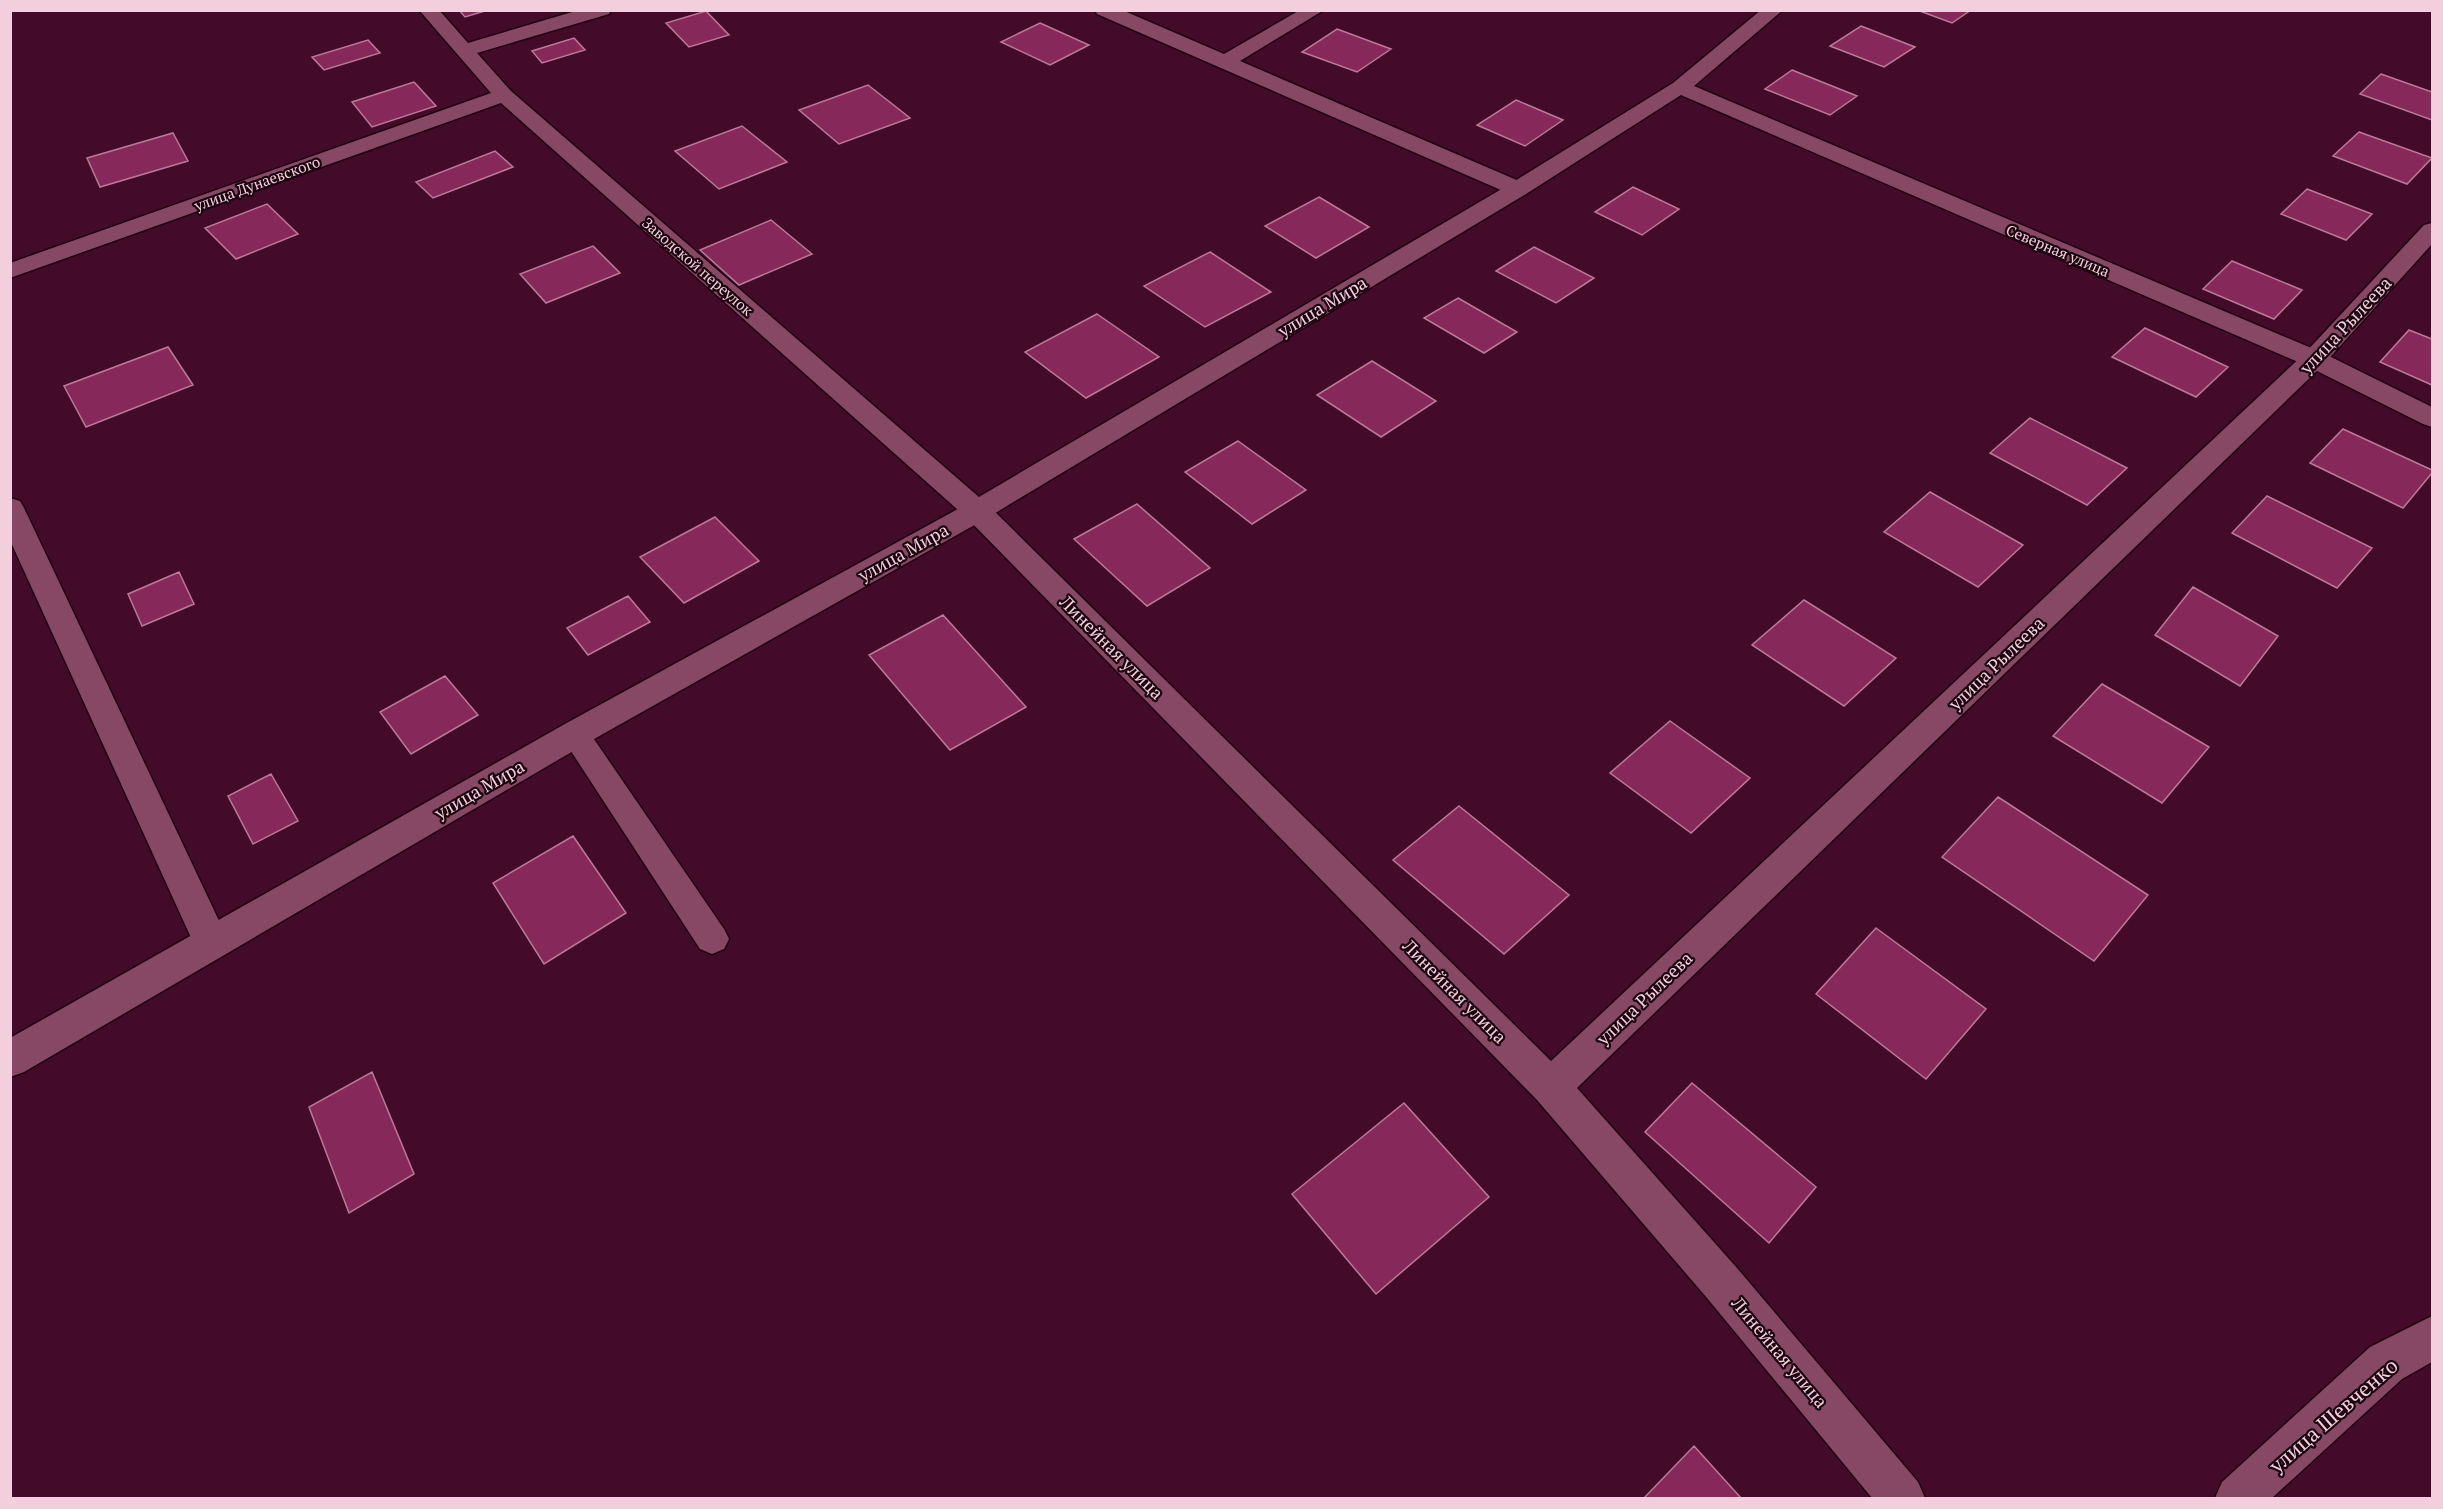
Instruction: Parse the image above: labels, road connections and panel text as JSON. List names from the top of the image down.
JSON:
{
  "streets": {
    "street": [
      "улица Дунаевского",
      "Северная улица",
      "Заводской переулок",
      "улица Мира",
      "улица Рылеева",
      "Линейная улица",
      "улица Шевченко"
    ]
  },
  "crossings": [
    ["улица Дунаевского", "Заводской переулок"],
    ["Северная улица", "улица Мира"],
    ["Северная улица", "улица Рылеева"],
    ["Заводской переулок", "улица Мира"],
    ["Заводской переулок", "Линейная улица"],
    ["улица Мира", "Линейная улица"],
    ["улица Рылеева", "Линейная улица"]
  ]
}
